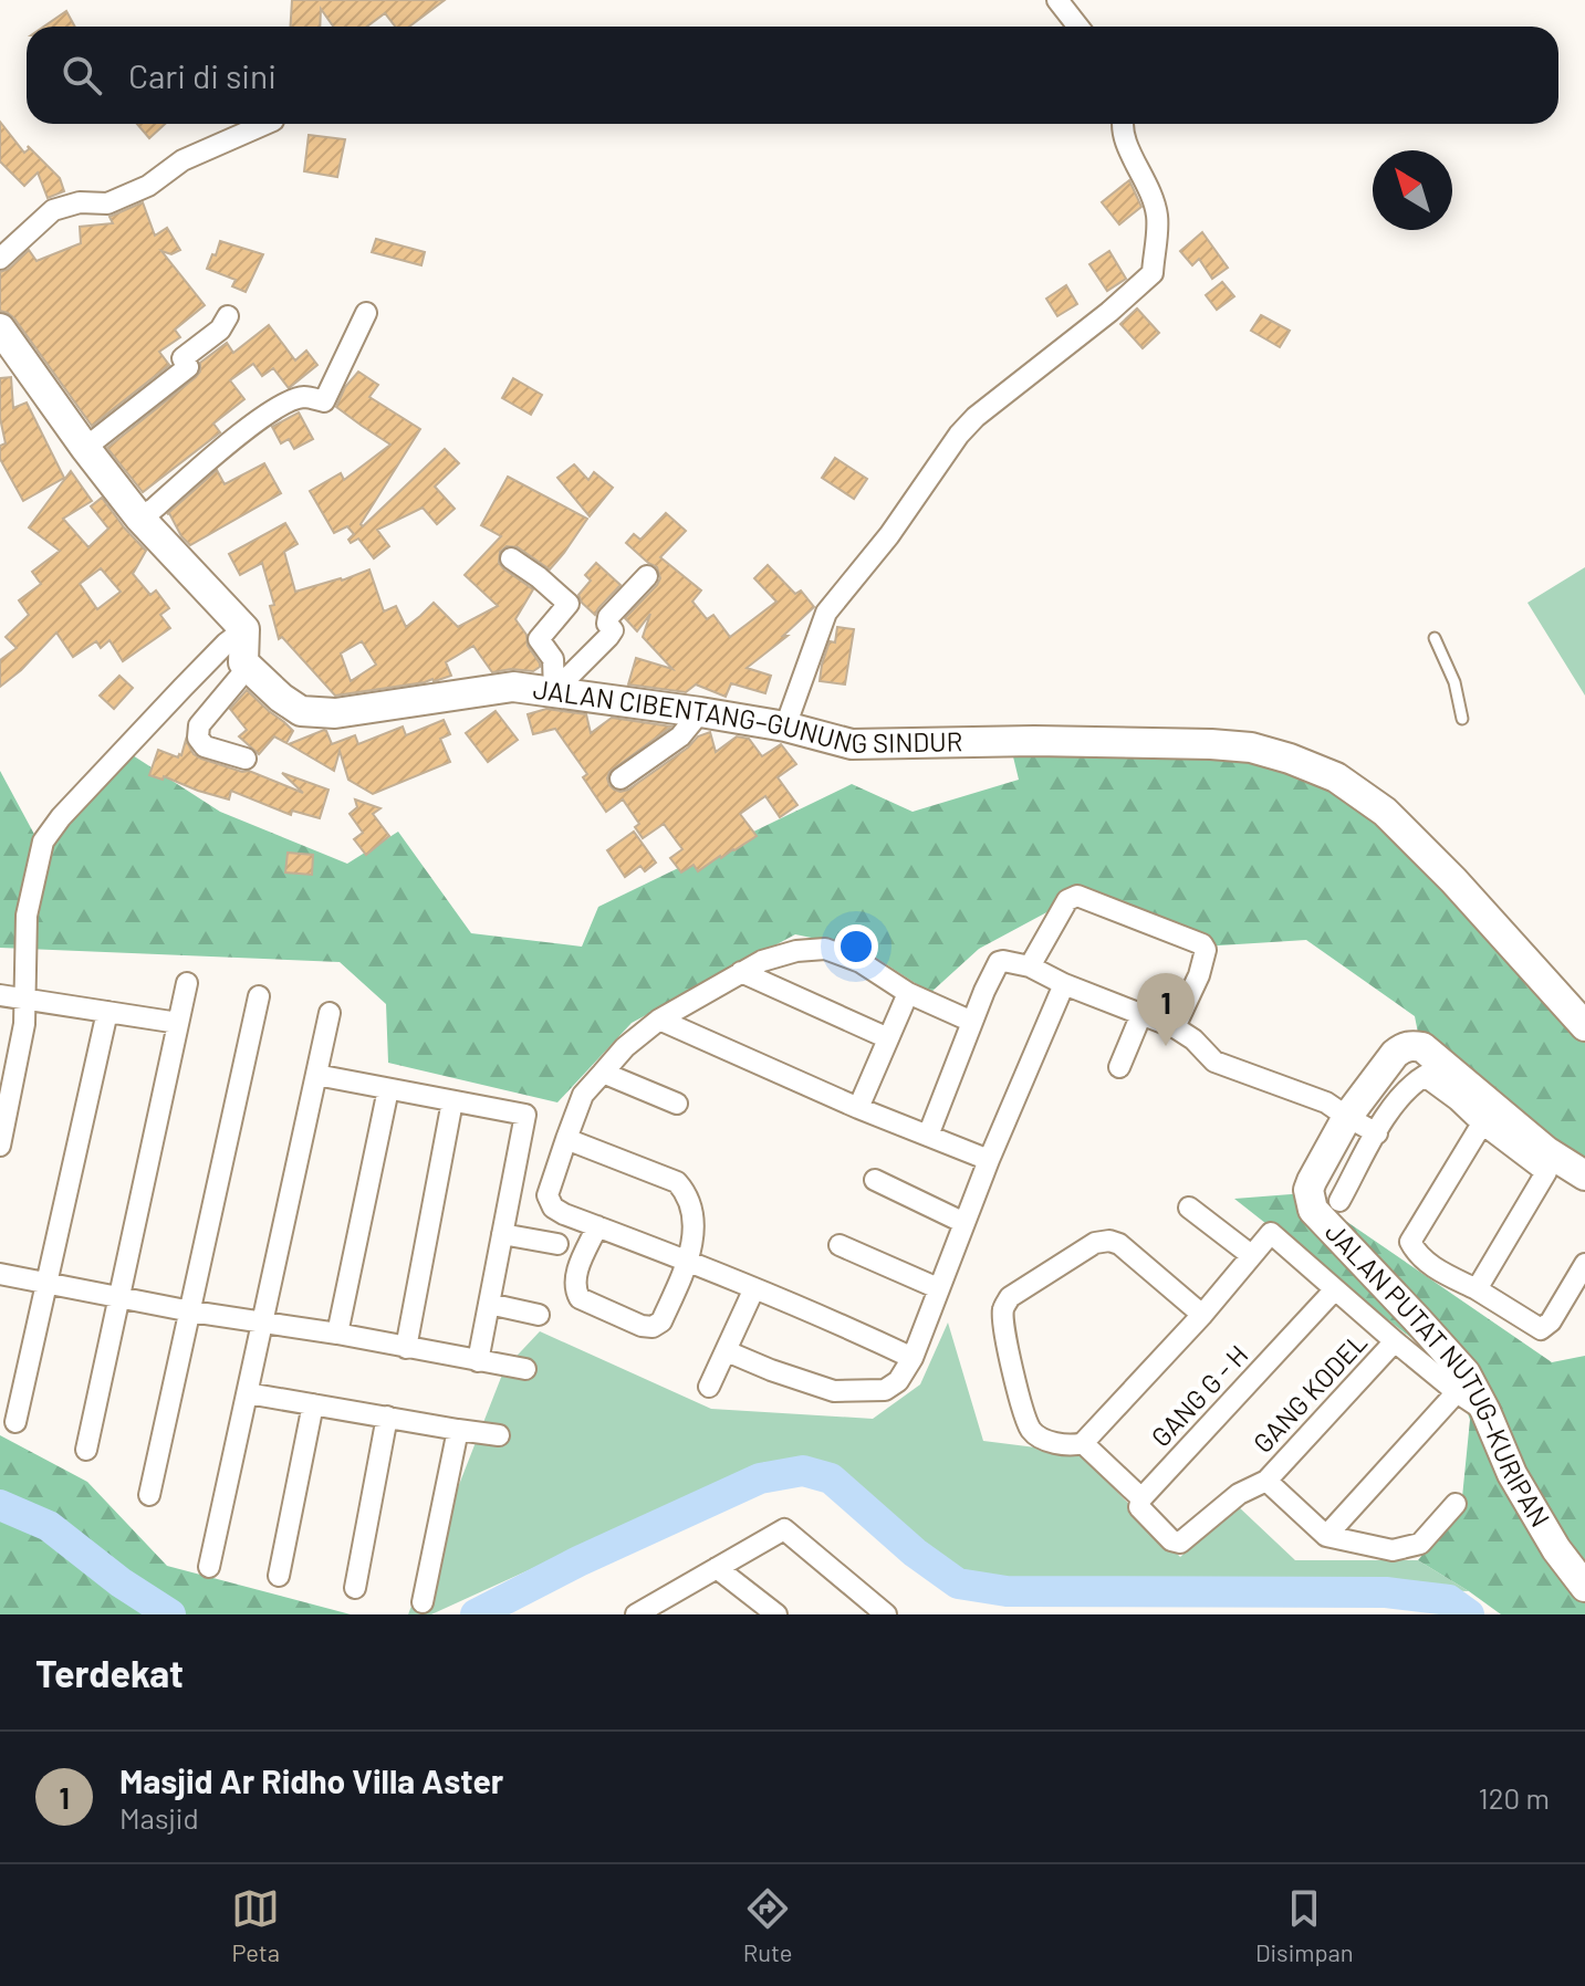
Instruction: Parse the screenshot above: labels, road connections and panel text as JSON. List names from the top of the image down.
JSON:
{
  "streets": {
    "street": [
      "JALAN CIBENTANG–GUNUNG SINDUR",
      "JALAN PUTAT NUTUG–KURIPAN",
      "GANG KODEL",
      "GANG G - H"
    ]
  },
  "crossings": [
    ["GANG KODEL", "GANG G - H"]
  ],
  "north": "top left",
  "page": {
    "search": "Cari di sini",
    "pins": "1",
    "heading": "Terdekat",
    "list": [
      {
        "mark": "1",
        "name": "Masjid Ar Ridho Villa Aster",
        "note": "Masjid",
        "value": "120 m"
      }
    ],
    "nav": ["Peta", "Rute", "Disimpan"]
  }
}
